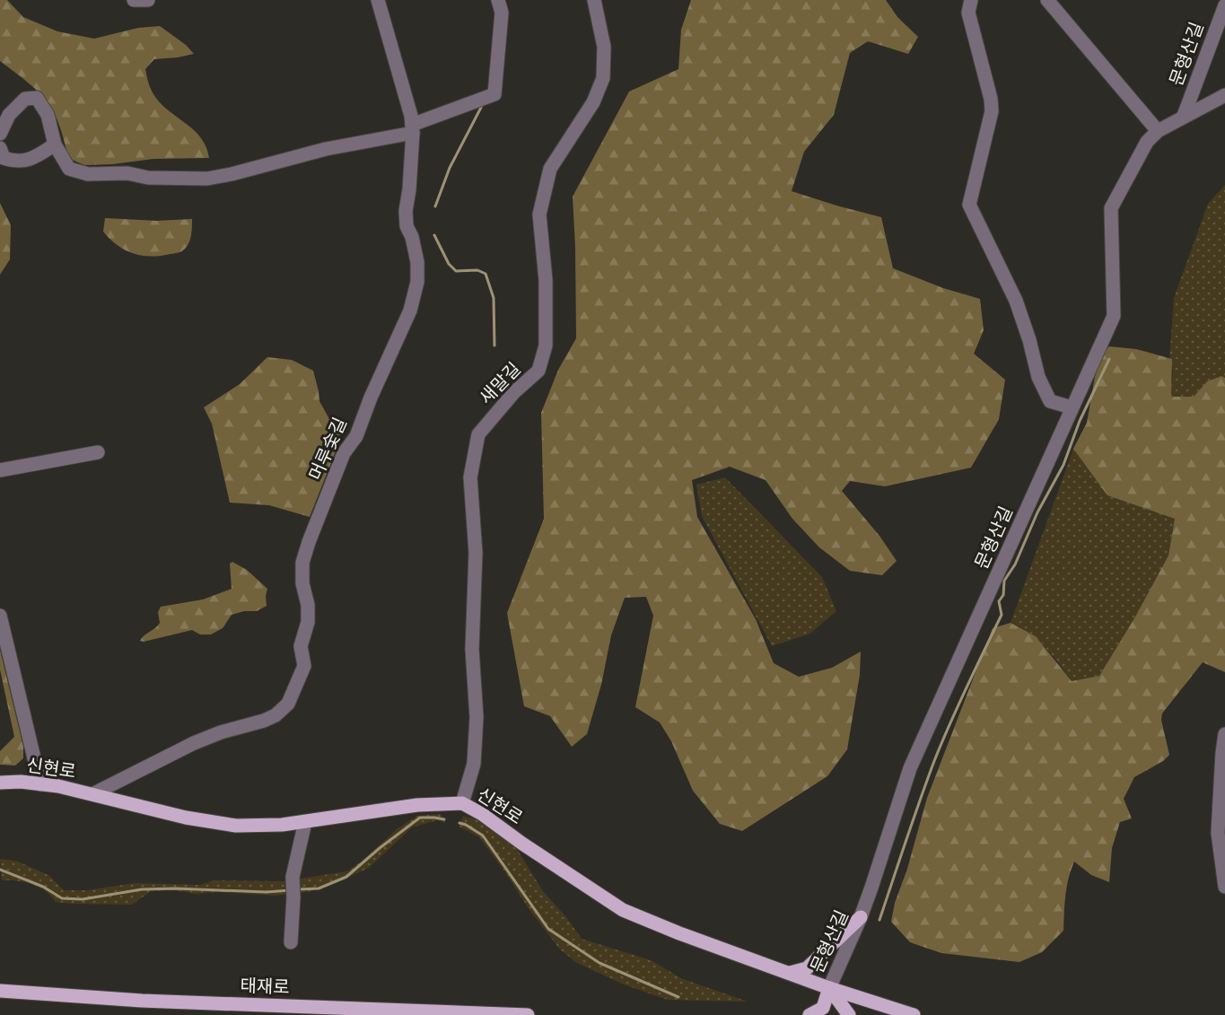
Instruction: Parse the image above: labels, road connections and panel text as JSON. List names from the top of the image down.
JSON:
{
  "streets": {
    "main road": ["신현로", "태재로"],
    "street": ["문형산길", "새말길", "머루숯길"]
  },
  "crossings": [
    ["문형산길", "신현로"],
    ["새말길", "신현로"],
    ["머루숯길", "신현로"]
  ]
}
